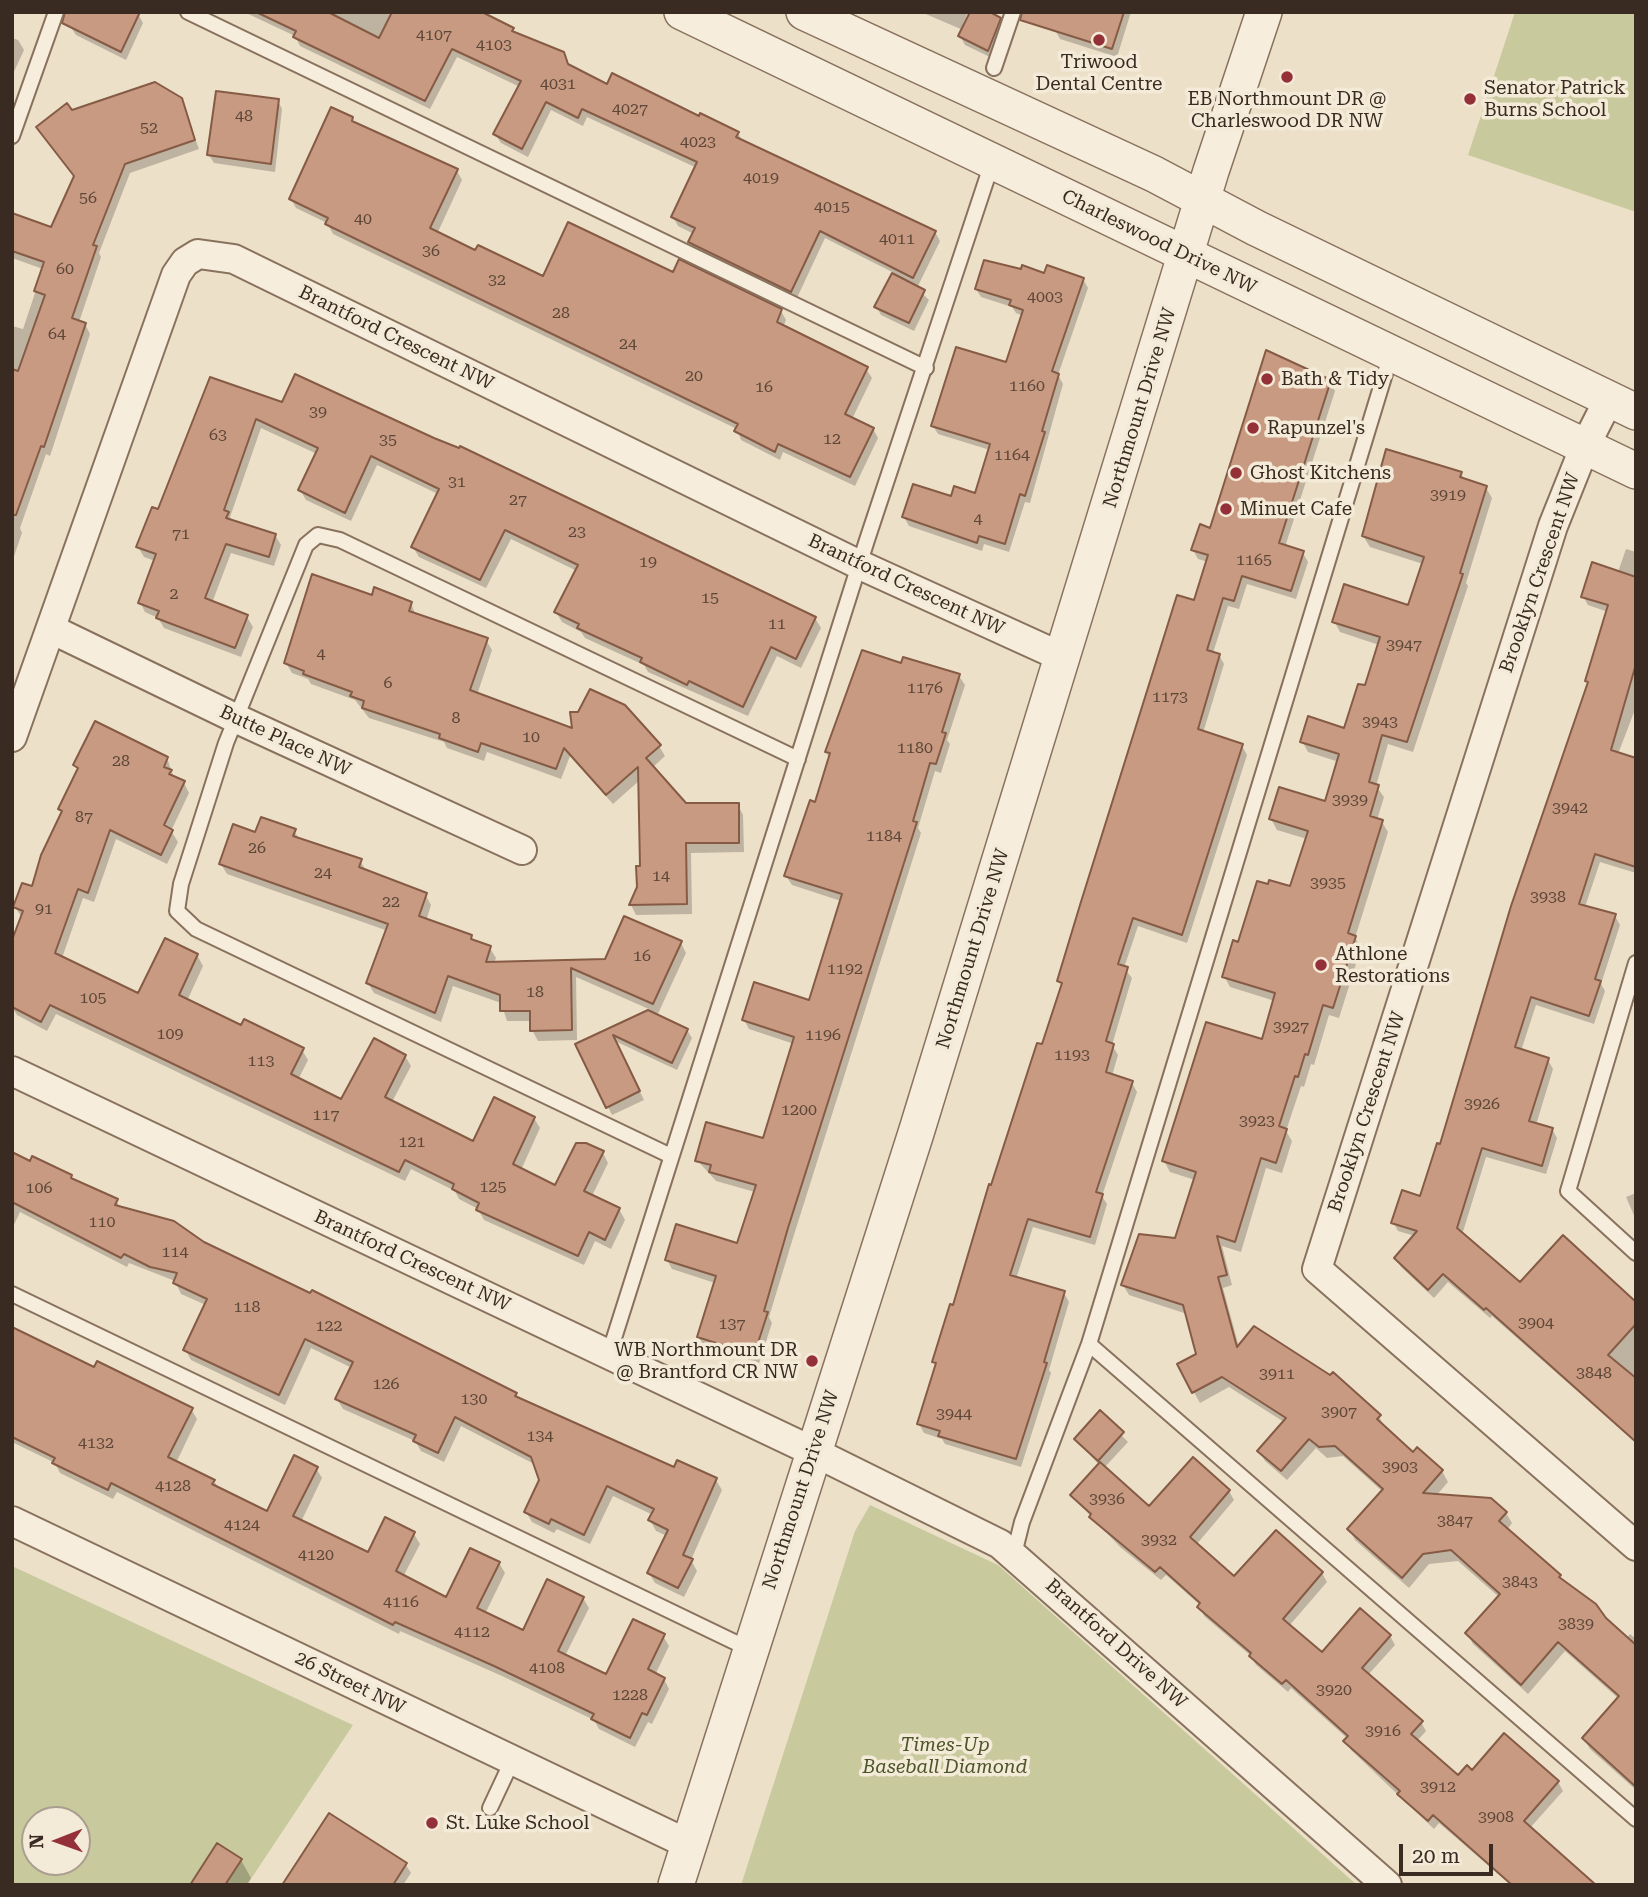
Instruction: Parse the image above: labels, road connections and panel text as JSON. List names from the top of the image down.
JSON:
{
  "streets": {
    "street": [
      "Charleswood Drive NW",
      "Brantford Crescent NW",
      "Northmount Drive NW",
      "Brooklyn Crescent NW",
      "Butte Place NW",
      "Brantford Drive NW",
      "26 Street NW"
    ]
  },
  "crossings": [
    ["Charleswood Drive NW", "Northmount Drive NW"],
    ["Charleswood Drive NW", "Brooklyn Crescent NW"],
    ["Brantford Crescent NW", "Northmount Drive NW"],
    ["Brantford Crescent NW", "Butte Place NW"],
    ["Brantford Crescent NW", "Brantford Drive NW"],
    ["Northmount Drive NW", "Brantford Drive NW"],
    ["Northmount Drive NW", "26 Street NW"]
  ],
  "parks": ["Times-Up Baseball Diamond"],
  "places": [
    "Triwood Dental Centre",
    "EB Northmount DR @ Charleswood DR NW",
    "Senator Patrick Burns School",
    "Bath & Tidy",
    "Rapunzel's",
    "Ghost Kitchens",
    "Minuet Cafe",
    "Athlone Restorations",
    "WB Northmount DR @ Brantford CR NW",
    "St. Luke School"
  ],
  "house_numbers": [
    "4107",
    "4103",
    "4031",
    "4027",
    "48",
    "52",
    "4023",
    "4019",
    "56",
    "4015",
    "40",
    "4011",
    "36",
    "60",
    "32",
    "4003",
    "28",
    "64",
    "24",
    "20",
    "1160",
    "16",
    "39",
    "63",
    "12",
    "35",
    "1164",
    "31",
    "3919",
    "27",
    "4",
    "23",
    "71",
    "1165",
    "19",
    "2",
    "15",
    "11",
    "3947",
    "4",
    "6",
    "1176",
    "1173",
    "8",
    "3943",
    "10",
    "1180",
    "28",
    "3939",
    "3942",
    "87",
    "1184",
    "26",
    "24",
    "14",
    "3935",
    "3938",
    "22",
    "91",
    "16",
    "1192",
    "18",
    "105",
    "3927",
    "109",
    "1196",
    "1193",
    "113",
    "3926",
    "1200",
    "117",
    "3923",
    "121",
    "125",
    "106",
    "110",
    "114",
    "118",
    "3904",
    "137",
    "122",
    "3848",
    "3911",
    "126",
    "130",
    "3907",
    "3944",
    "134",
    "4132",
    "3903",
    "4128",
    "3936",
    "3847",
    "4124",
    "3932",
    "4120",
    "3843",
    "4116",
    "3839",
    "4112",
    "4108",
    "3920",
    "1228",
    "3916",
    "3912",
    "3908"
  ],
  "scale_bar": "20 m",
  "north": "left"
}
